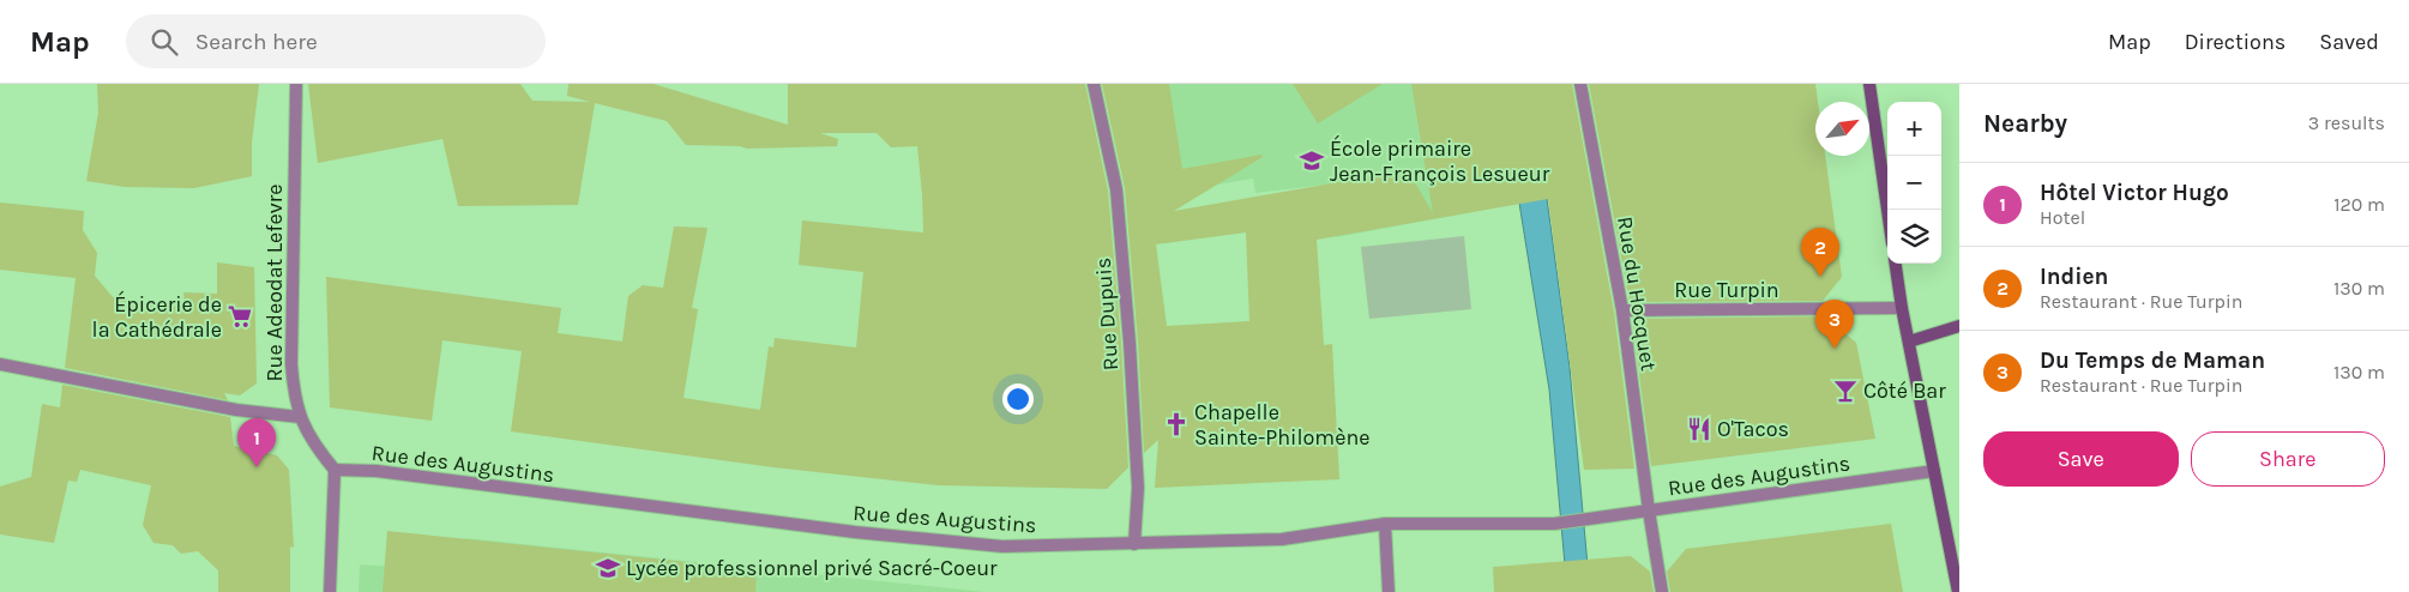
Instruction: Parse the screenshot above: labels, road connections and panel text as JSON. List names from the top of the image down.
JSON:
{
  "streets": {
    "street": [
      "Rue Adeodat Lefevre",
      "Rue Turpin",
      "Rue du Hocquet",
      "Rue Dupuis",
      "Rue des Augustins"
    ]
  },
  "crossings": [
    ["Rue Adeodat Lefevre", "Rue des Augustins"],
    ["Rue Turpin", "Rue du Hocquet"],
    ["Rue du Hocquet", "Rue des Augustins"],
    ["Rue Dupuis", "Rue des Augustins"]
  ],
  "places": {
    "school or university": ["École primaire Jean-François Lesueur", "Lycée professionnel privé Sacré-Coeur"],
    "supermarket": ["Épicerie de la Cathédrale"],
    "bar": ["Côté Bar"],
    "church": ["Chapelle Sainte-Philomène"],
    "restaurant": ["O'Tacos"]
  },
  "north": "top right",
  "page": {
    "header": "Map",
    "search": "Search here",
    "nav": ["Map", "Directions", "Saved"],
    "heading": ["Nearby", "3 results"],
    "map_buttons": ["+", "−"],
    "list": [
      {
        "mark": "1",
        "name": "Hôtel Victor Hugo",
        "note": "Hotel",
        "value": "120 m"
      },
      {
        "mark": "2",
        "name": "Indien",
        "note": "Restaurant · Rue Turpin",
        "value": "130 m"
      },
      {
        "mark": "3",
        "name": "Du Temps de Maman",
        "note": "Restaurant · Rue Turpin",
        "value": "130 m"
      }
    ],
    "pins": ["2", "3", "1"],
    "buttons": ["Save", "Share"]
  }
}
